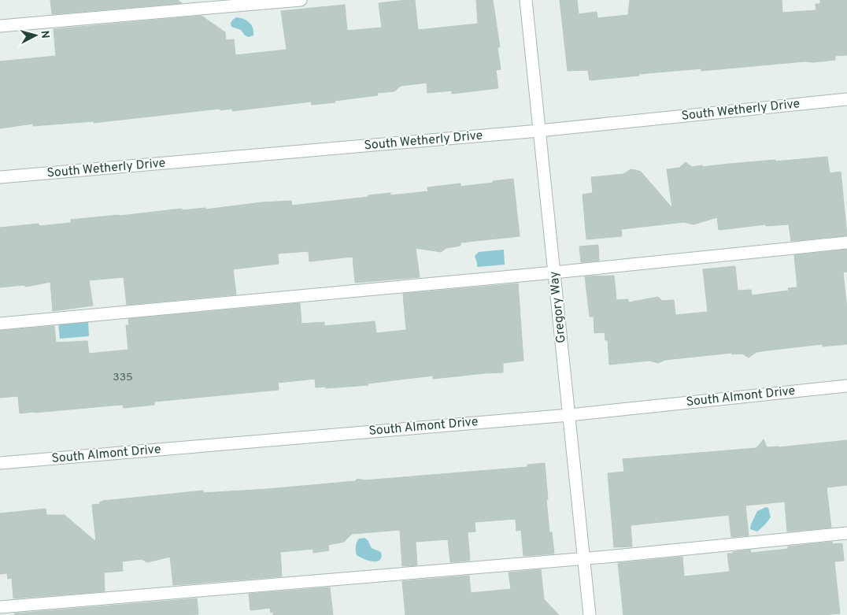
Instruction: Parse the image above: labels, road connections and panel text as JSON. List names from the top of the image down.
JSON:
{
  "streets": {
    "street": ["South Wetherly Drive", "Gregory Way", "South Almont Drive"]
  },
  "crossings": [
    ["South Wetherly Drive", "Gregory Way"],
    ["Gregory Way", "South Almont Drive"]
  ],
  "house_numbers": ["335"],
  "north": "right"
}
